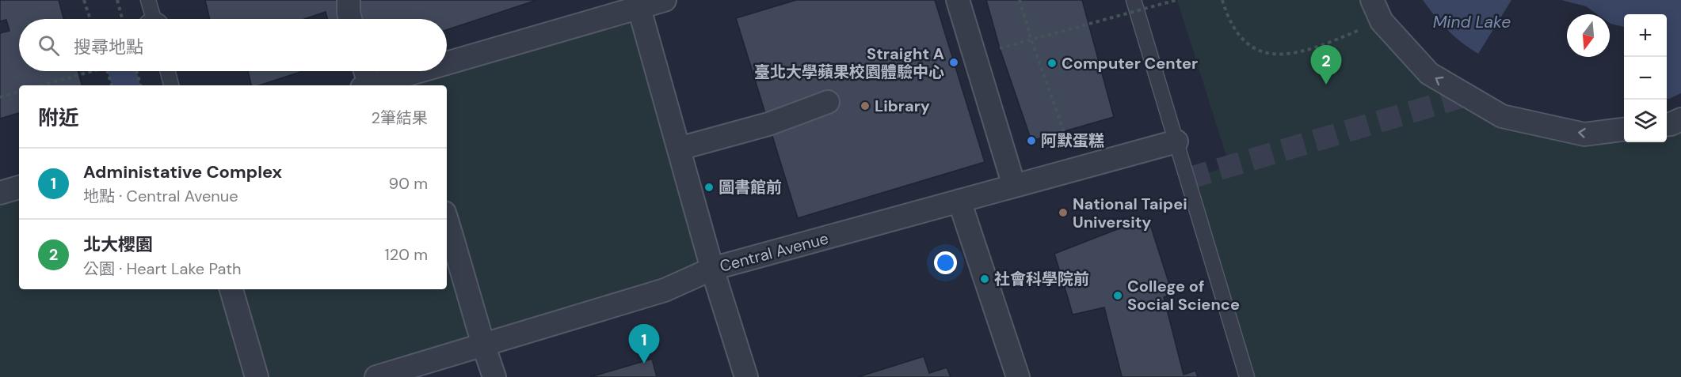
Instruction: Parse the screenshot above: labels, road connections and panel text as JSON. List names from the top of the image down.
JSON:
{
  "streets": {
    "street": ["Central Avenue"]
  },
  "water": ["Mind Lake"],
  "places": [
    "Straight A 臺北大學蘋果校園體驗中心",
    "Computer Center",
    "Library",
    "阿默蛋糕",
    "圖書館前",
    "National Taipei University",
    "社會科學院前",
    "College of Social Science"
  ],
  "north": "bottom",
  "page": {
    "map_buttons": ["+", "−"],
    "search": "搜尋地點",
    "pins": ["2", "1"],
    "heading": ["附近", "2筆結果"],
    "list": [
      {
        "mark": "1",
        "name": "Administative Complex",
        "note": "地點 · Central Avenue",
        "value": "90 m"
      },
      {
        "mark": "2",
        "name": "北大櫻園",
        "note": "公園 · Heart Lake Path",
        "value": "120 m"
      }
    ]
  }
}
